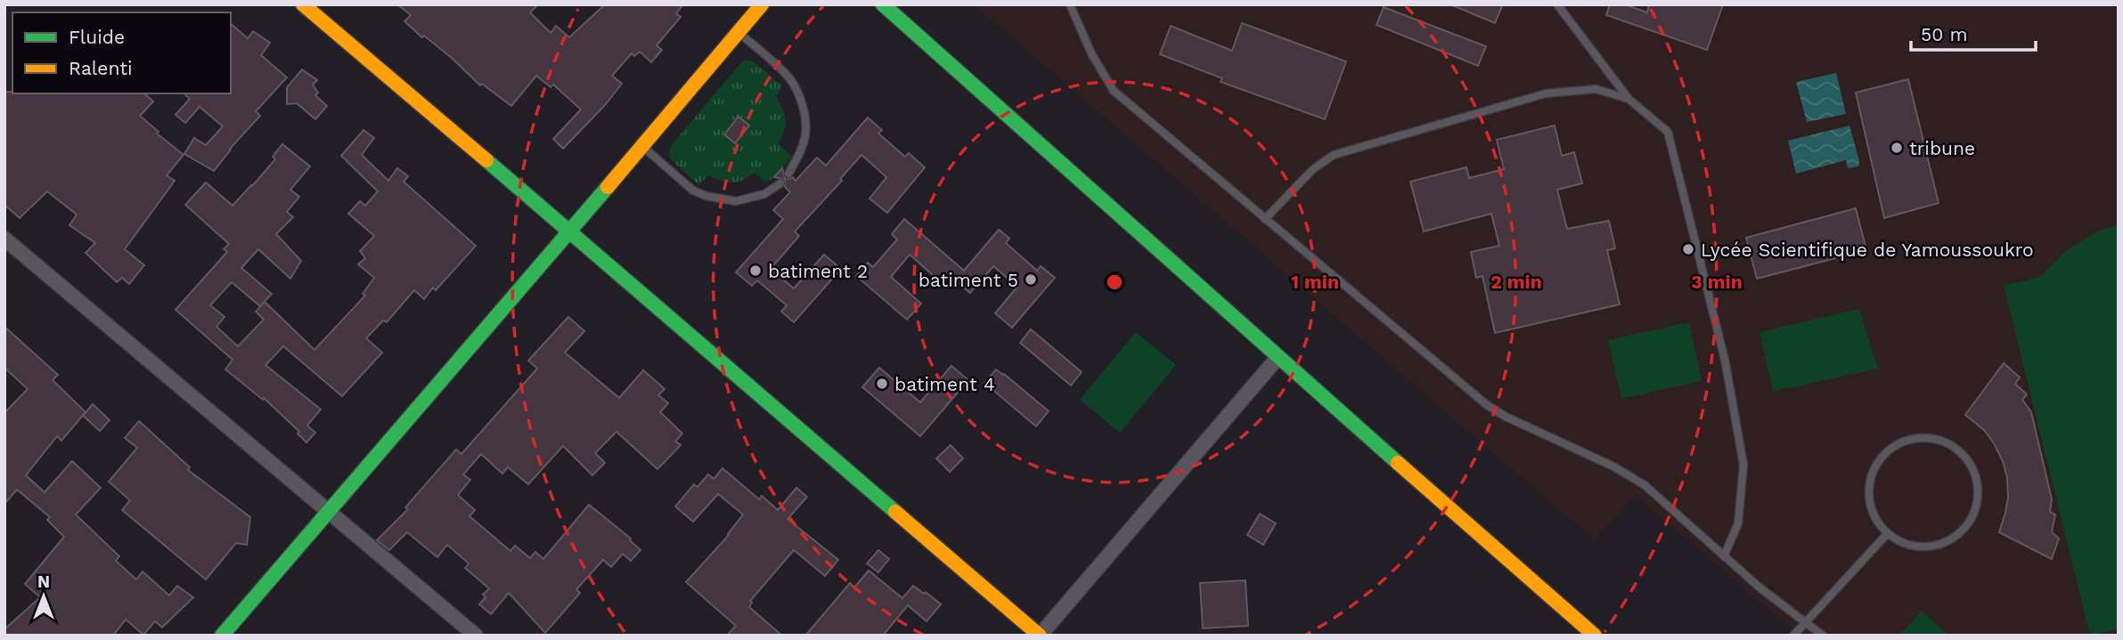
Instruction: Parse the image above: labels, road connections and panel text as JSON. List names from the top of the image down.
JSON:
{
  "places": [
    "tribune",
    "Lycée Scientifique de Yamoussoukro",
    "batiment 2",
    "batiment 5",
    "batiment 4"
  ],
  "legend": ["Fluide", "Ralenti"],
  "scale_bar": "50 m",
  "north": "top",
  "rings": ["1 min", "2 min", "3 min"]
}
